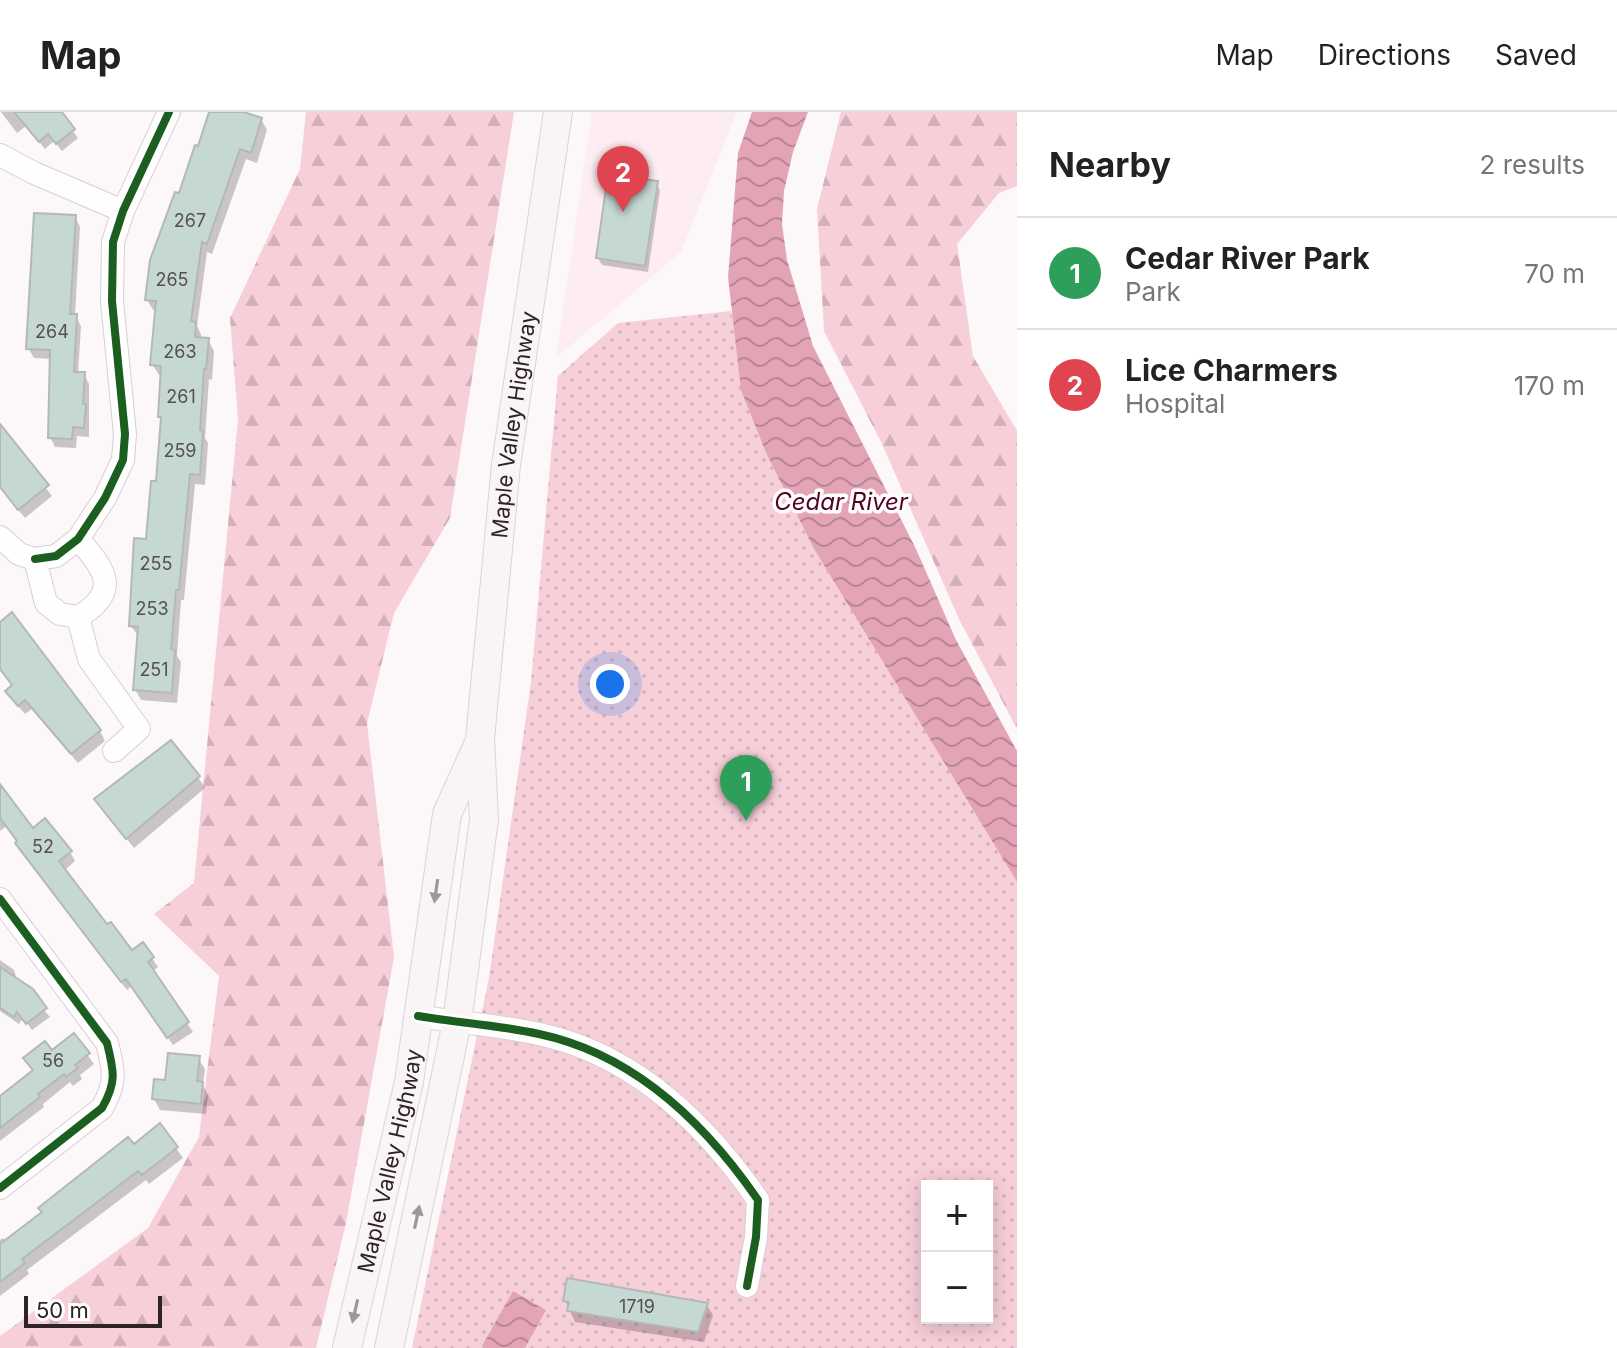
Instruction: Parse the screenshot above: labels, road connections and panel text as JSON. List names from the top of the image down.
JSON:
{
  "streets": {
    "main road": ["Maple Valley Highway"]
  },
  "water": ["Cedar River"],
  "house_numbers": [
    "267",
    "265",
    "264",
    "263",
    "261",
    "259",
    "255",
    "253",
    "251",
    "52",
    "56",
    "1719"
  ],
  "scale_bar": "50 m",
  "page": {
    "header": "Map",
    "nav": ["Map", "Directions", "Saved"],
    "heading": ["Nearby", "2 results"],
    "pins": ["2", "1"],
    "list": [
      {
        "mark": "1",
        "name": "Cedar River Park",
        "note": "Park",
        "value": "70 m"
      },
      {
        "mark": "2",
        "name": "Lice Charmers",
        "note": "Hospital",
        "value": "170 m"
      }
    ],
    "map_buttons": ["+", "−"],
    "scale": "50 m"
  }
}
